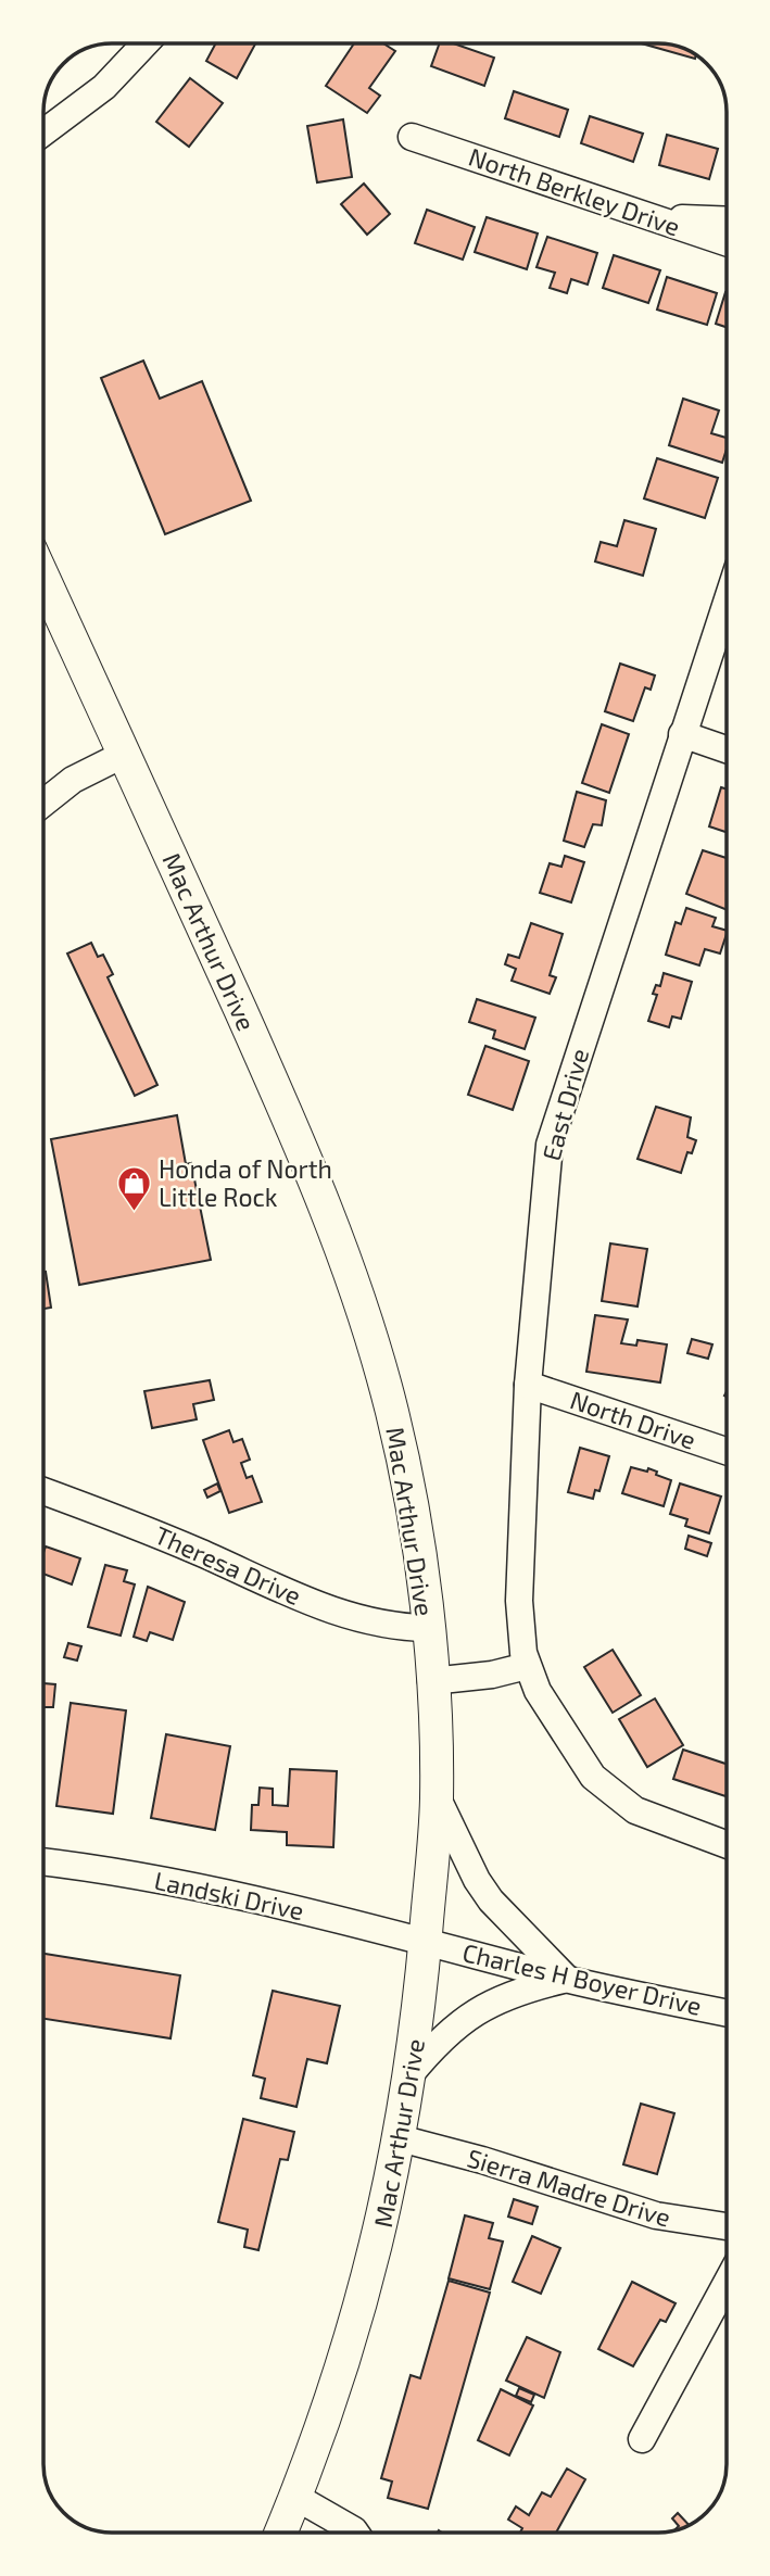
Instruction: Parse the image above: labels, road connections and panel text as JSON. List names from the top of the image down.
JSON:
{
  "streets": {
    "main road": ["Mac Arthur Drive"],
    "street": [
      "North Berkley Drive",
      "East Drive",
      "North Drive",
      "Theresa Drive",
      "Landski Drive",
      "Charles H Boyer Drive",
      "Sierra Madre Drive"
    ]
  },
  "crossings": [
    ["Mac Arthur Drive", "Theresa Drive"],
    ["Mac Arthur Drive", "Landski Drive"],
    ["Mac Arthur Drive", "Charles H Boyer Drive"],
    ["Mac Arthur Drive", "Sierra Madre Drive"],
    ["East Drive", "North Drive"],
    ["Landski Drive", "Charles H Boyer Drive"]
  ],
  "places": {
    "shop": ["Honda of North Little Rock"]
  }
}
